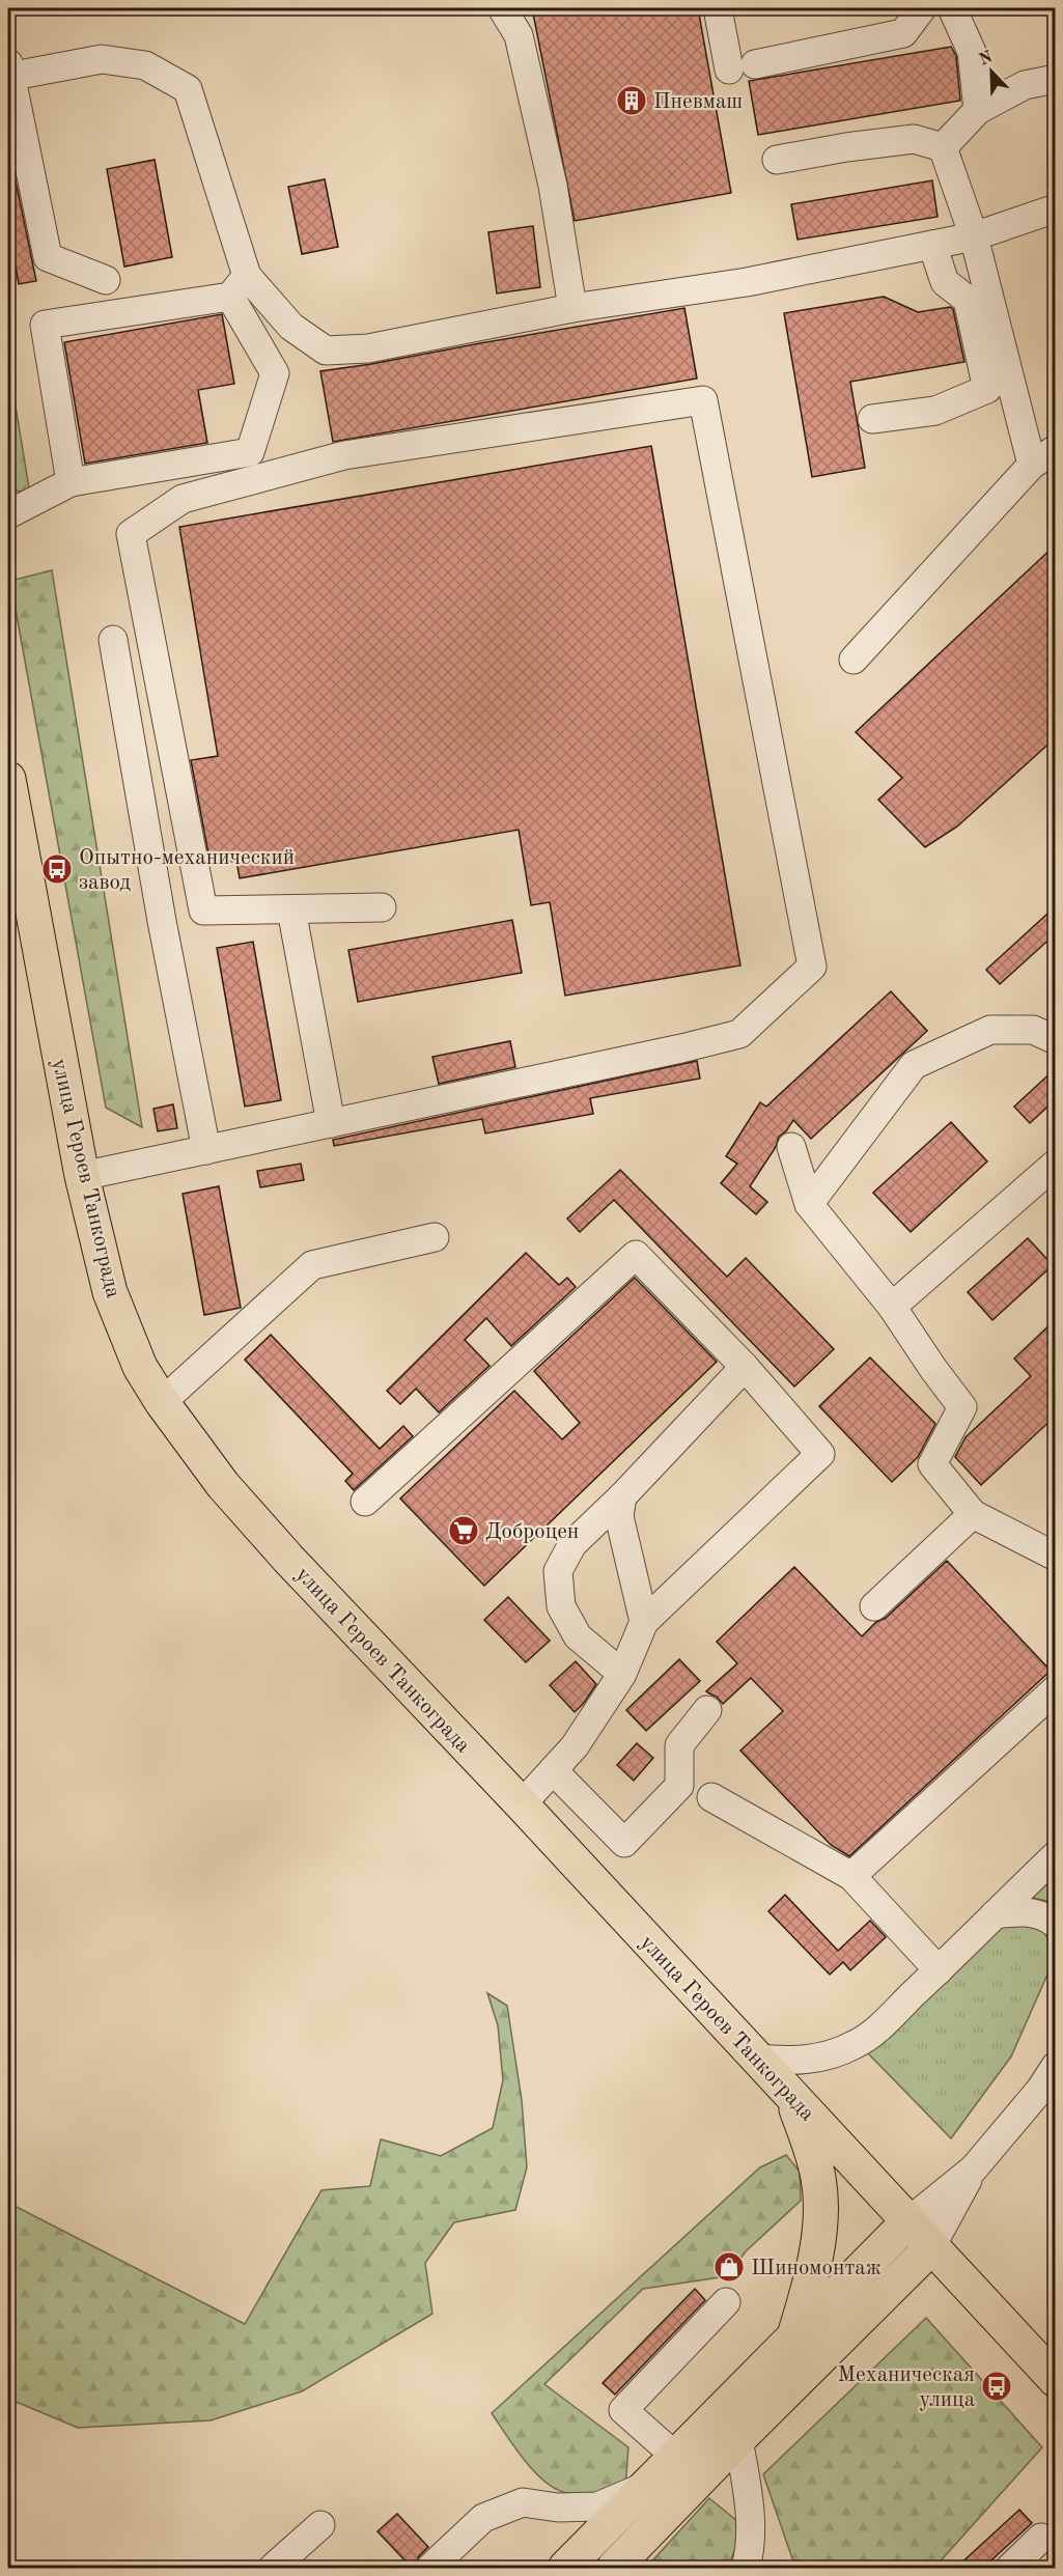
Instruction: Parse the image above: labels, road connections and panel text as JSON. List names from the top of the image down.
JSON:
{
  "streets": {
    "main road": ["улица Героев Танкограда"]
  },
  "places": {
    "building": ["Пневмаш"],
    "bus stop": ["Опытно-механический завод", "Механическая улица"],
    "supermarket": ["Доброцен"],
    "shop": ["Шиномонтаж"]
  },
  "north": "top left"
}
